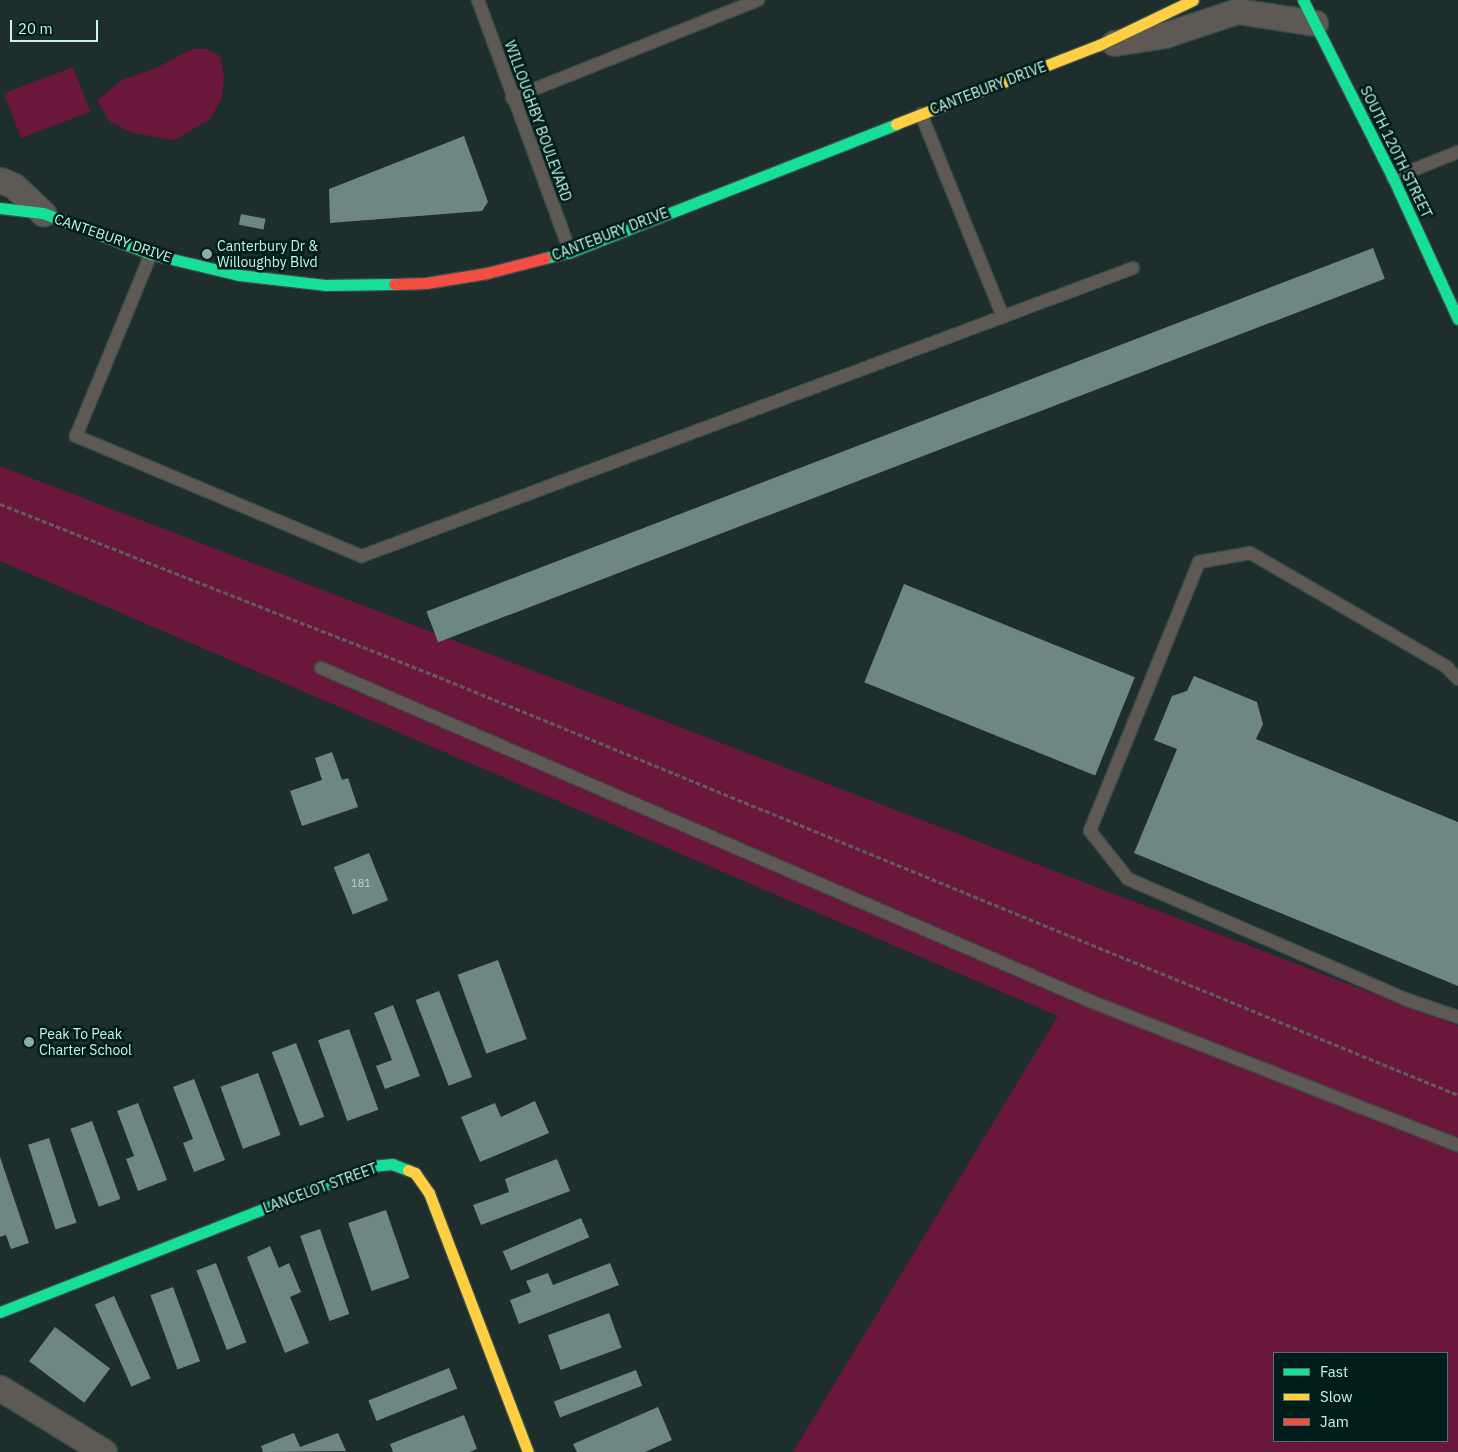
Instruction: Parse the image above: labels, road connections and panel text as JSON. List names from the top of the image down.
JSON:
{
  "streets": {
    "street": ["CANTEBURY DRIVE", "SOUTH 120TH STREET", "LANCELOT STREET"],
    "lane": ["WILLOUGHBY BOULEVARD"]
  },
  "crossings": [
    ["CANTEBURY DRIVE", "WILLOUGHBY BOULEVARD"],
    ["CANTEBURY DRIVE", "SOUTH 120TH STREET"]
  ],
  "places": ["Canterbury Dr & Willoughby Blvd", "Peak To Peak Charter School"],
  "house_numbers": ["181"],
  "legend": ["Fast", "Slow", "Jam"],
  "scale_bar": "20 m"
}
